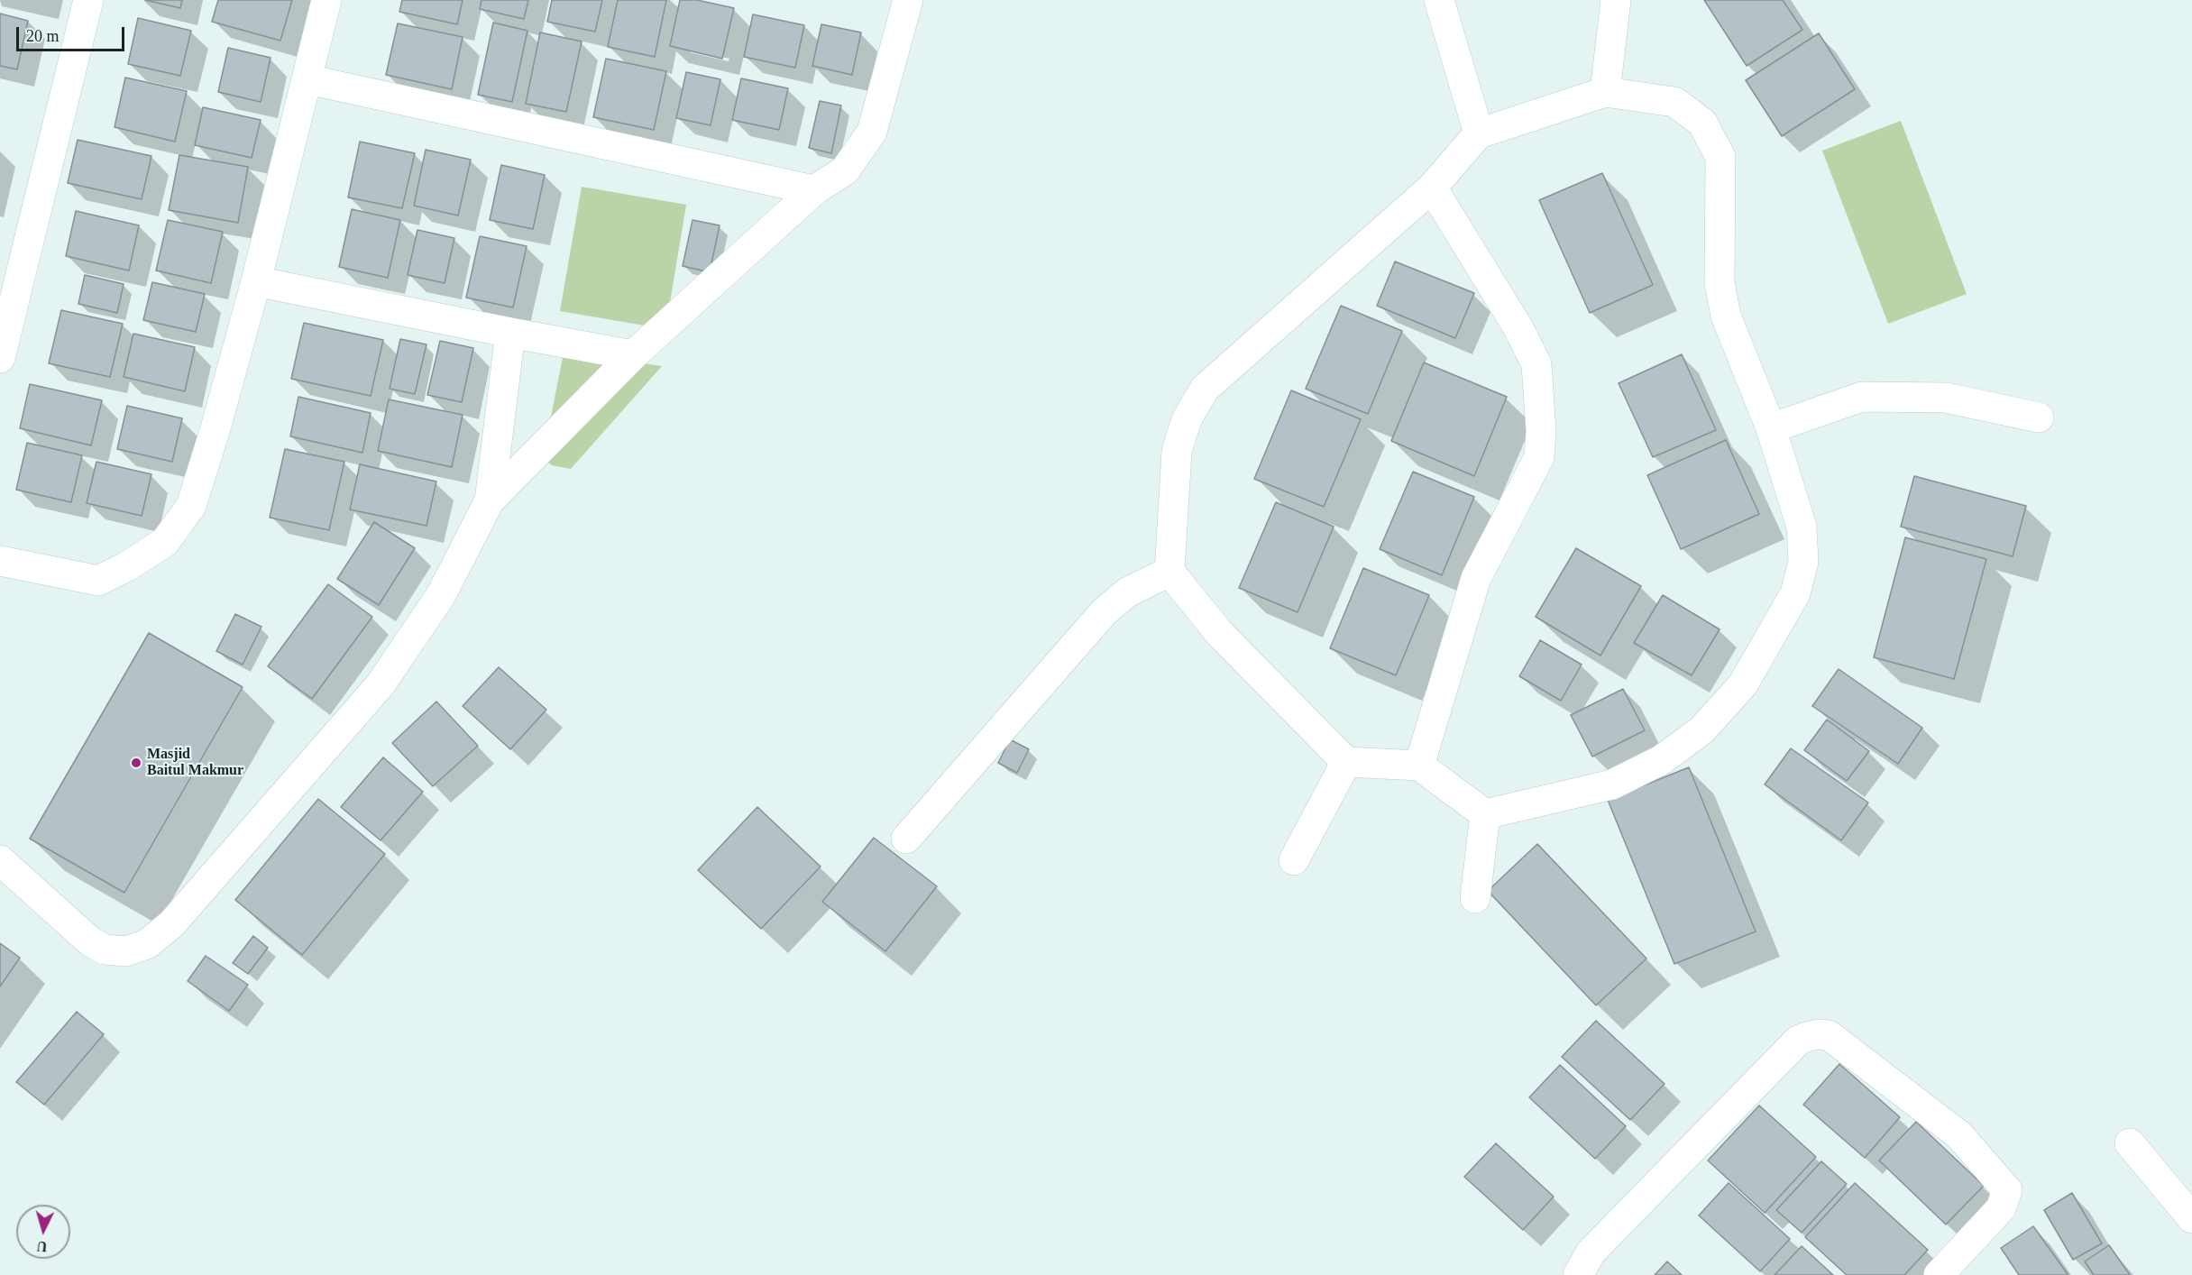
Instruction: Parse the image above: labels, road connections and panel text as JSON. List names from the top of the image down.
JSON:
{
  "places": ["Masjid Baitul Makmur"],
  "scale_bar": "20 m",
  "north": "bottom"
}
